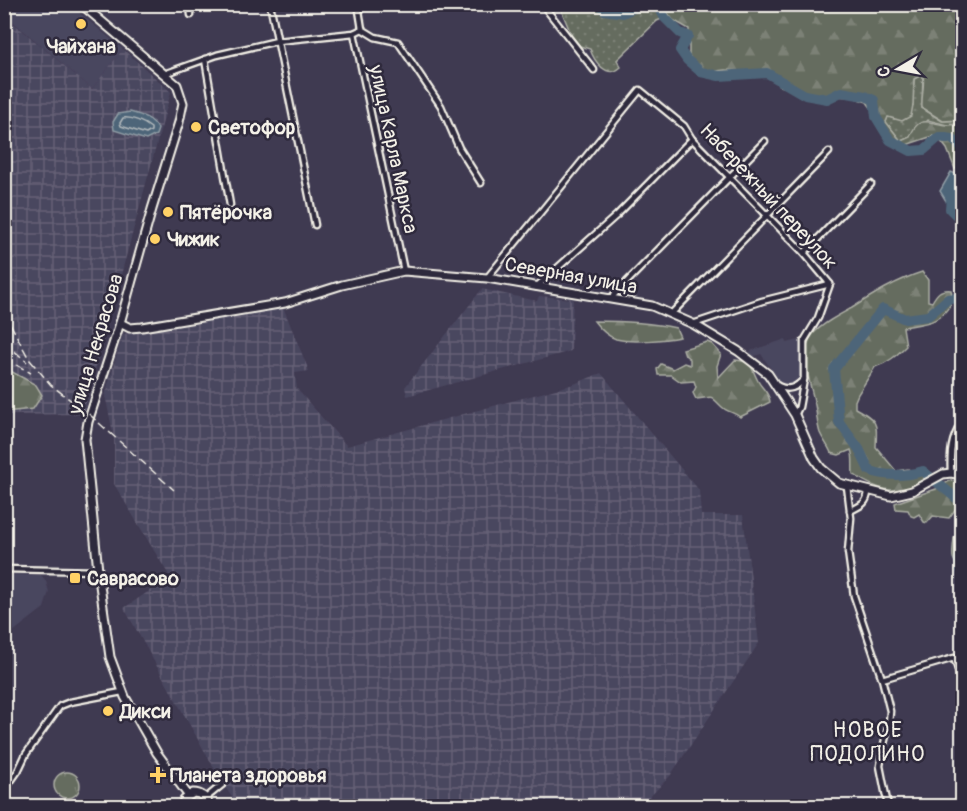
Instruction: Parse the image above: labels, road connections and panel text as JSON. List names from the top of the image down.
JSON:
{
  "streets": {
    "street": [
      "улица Карла Маркса",
      "Набережный переулок",
      "Северная улица",
      "улица Некрасова"
    ]
  },
  "crossings": [
    ["улица Карла Маркса", "Северная улица"],
    ["Набережный переулок", "Северная улица"],
    ["Северная улица", "улица Некрасова"]
  ],
  "districts": ["НОВОЕ ПОДОЛИНО"],
  "places": {
    "other": [
      "Чайхана",
      "Светофор",
      "Пятёрочка",
      "Чижик",
      "Дикси"
    ],
    "transit": ["Саврасово"],
    "health": ["Планета здоровья"]
  },
  "north": "left"
}
